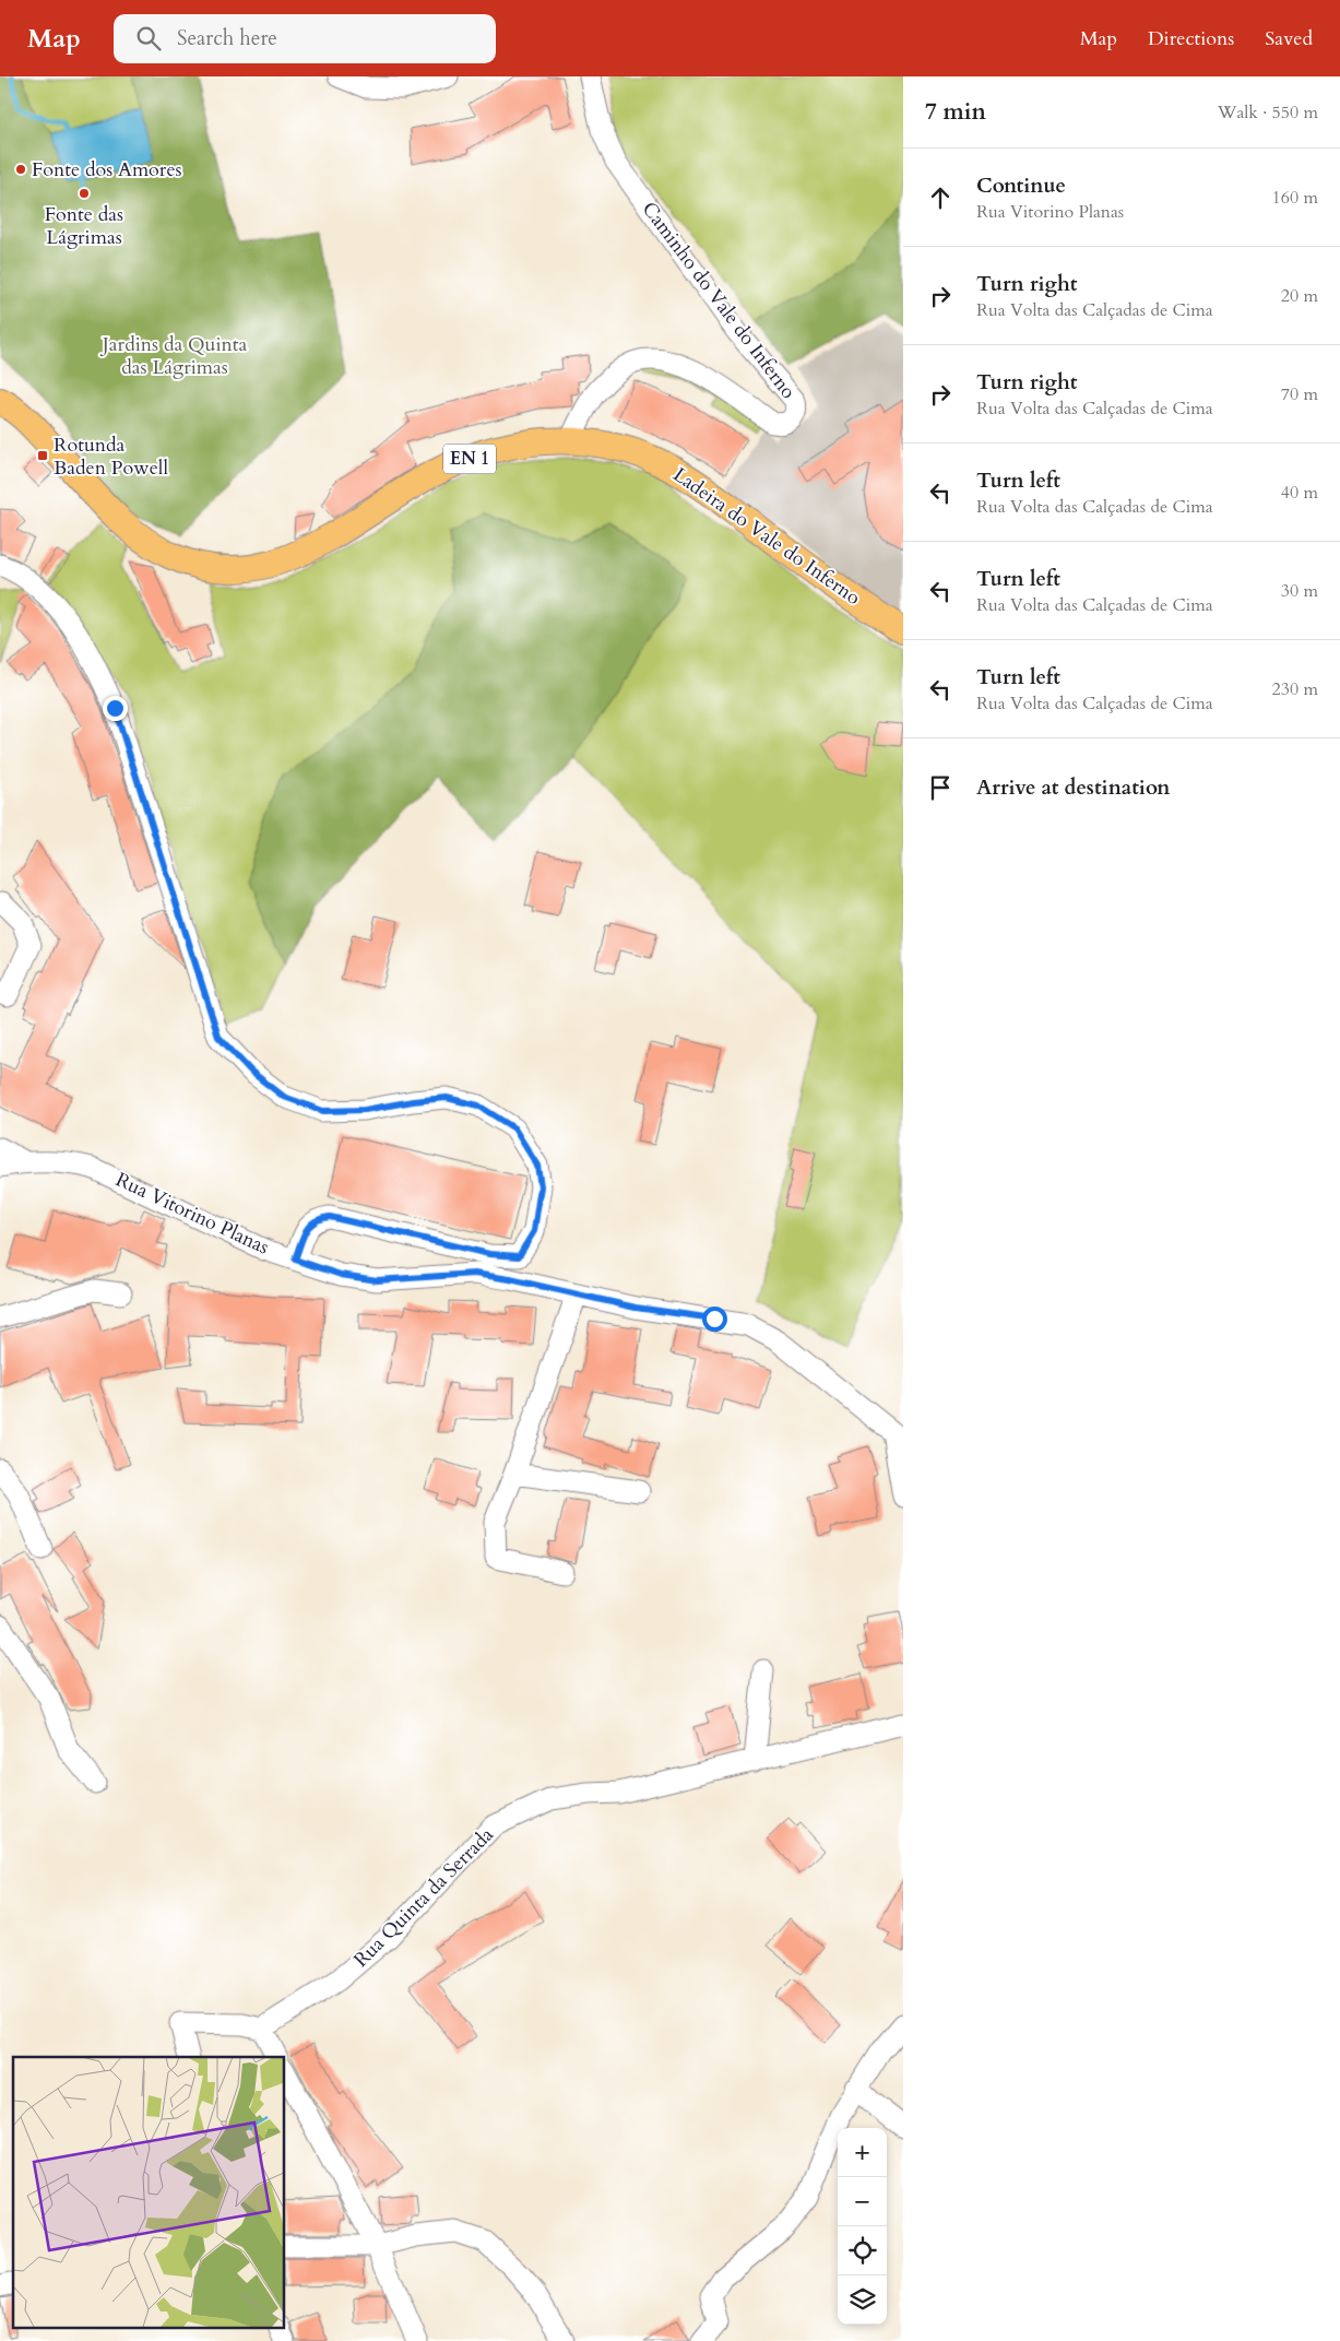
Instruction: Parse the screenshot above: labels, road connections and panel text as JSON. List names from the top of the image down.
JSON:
{
  "streets": {
    "main road": ["EN 1", "Ladeira do Vale do Inferno"],
    "street": ["Caminho do Vale do Inferno", "Rua Vitorino Planas", "Rua Quinta da Serrada"]
  },
  "crossings": [
    ["Caminho do Vale do Inferno", "Ladeira do Vale do Inferno"]
  ],
  "parks": ["Jardins da Quinta das Lágrimas"],
  "places": {
    "other": ["Fonte dos Amores", "Fonte das Lágrimas"],
    "transit": ["Rotunda Baden Powell"]
  },
  "page": {
    "header": "Map",
    "search": "Search here",
    "nav": ["Map", "Directions", "Saved"],
    "heading": ["7 min", "Walk · 550 m"],
    "list": [
      ["Continue", "Rua Vitorino Planas", "160 m"],
      ["Turn right", "Rua Volta das Calçadas de Cima", "20 m"],
      ["Turn right", "Rua Volta das Calçadas de Cima", "70 m"],
      ["Turn left", "Rua Volta das Calçadas de Cima", "40 m"],
      ["Turn left", "Rua Volta das Calçadas de Cima", "30 m"],
      ["Turn left", "Rua Volta das Calçadas de Cima", "230 m"],
      "Arrive at destination"
    ],
    "map_buttons": ["+", "−"]
  }
}
